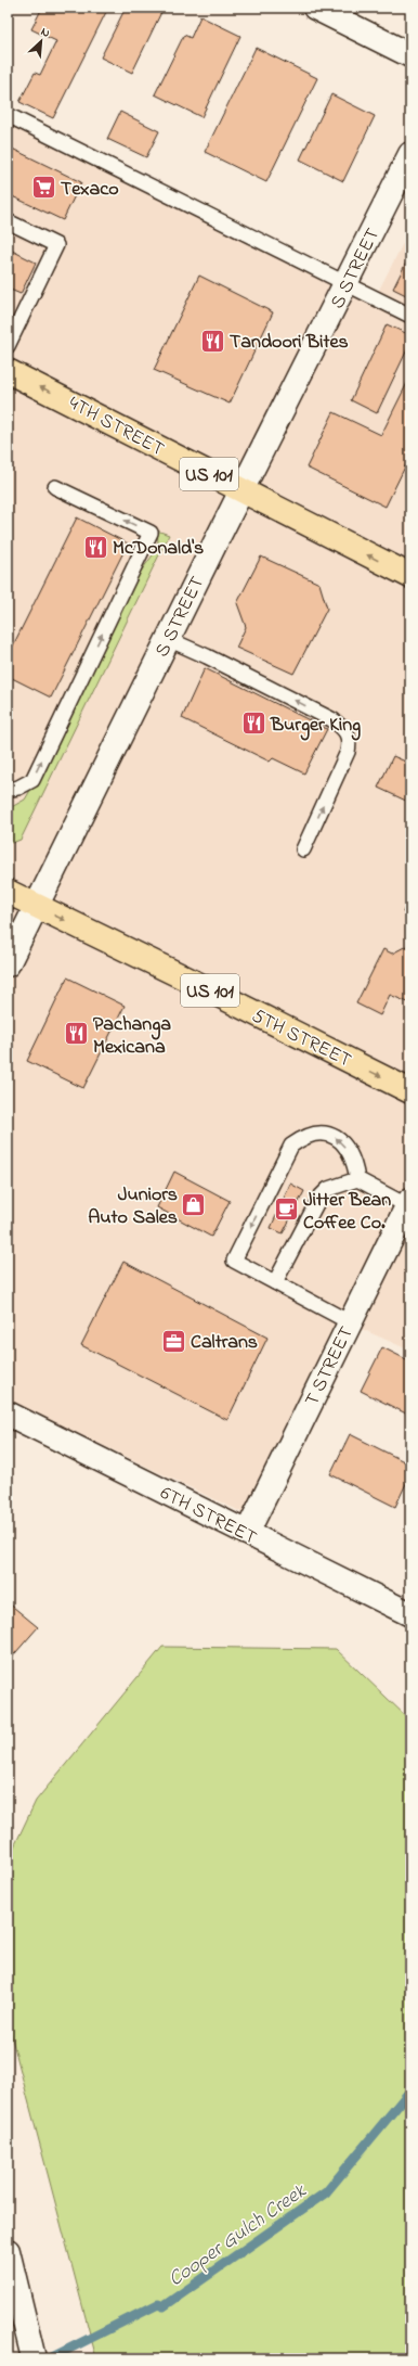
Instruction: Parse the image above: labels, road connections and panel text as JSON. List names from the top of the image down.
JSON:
{
  "streets": {
    "highway": ["4TH STREET", "US 101", "5TH STREET"],
    "street": ["S STREET", "T STREET", "6TH STREET"]
  },
  "crossings": [
    ["S STREET", "4TH STREET"],
    ["S STREET", "5TH STREET"],
    ["T STREET", "6TH STREET"]
  ],
  "one_way": ["4TH STREET", "5TH STREET"],
  "water": ["Cooper Gulch Creek"],
  "places": {
    "supermarket": ["Texaco"],
    "restaurant": [
      "Tandoori Bites",
      "McDonald's",
      "Burger King",
      "Pachanga Mexicana"
    ],
    "shop": ["Juniors Auto Sales"],
    "cafe": ["Jitter Bean Coffee Co."],
    "office": ["Caltrans"]
  },
  "north": "top right"
}
